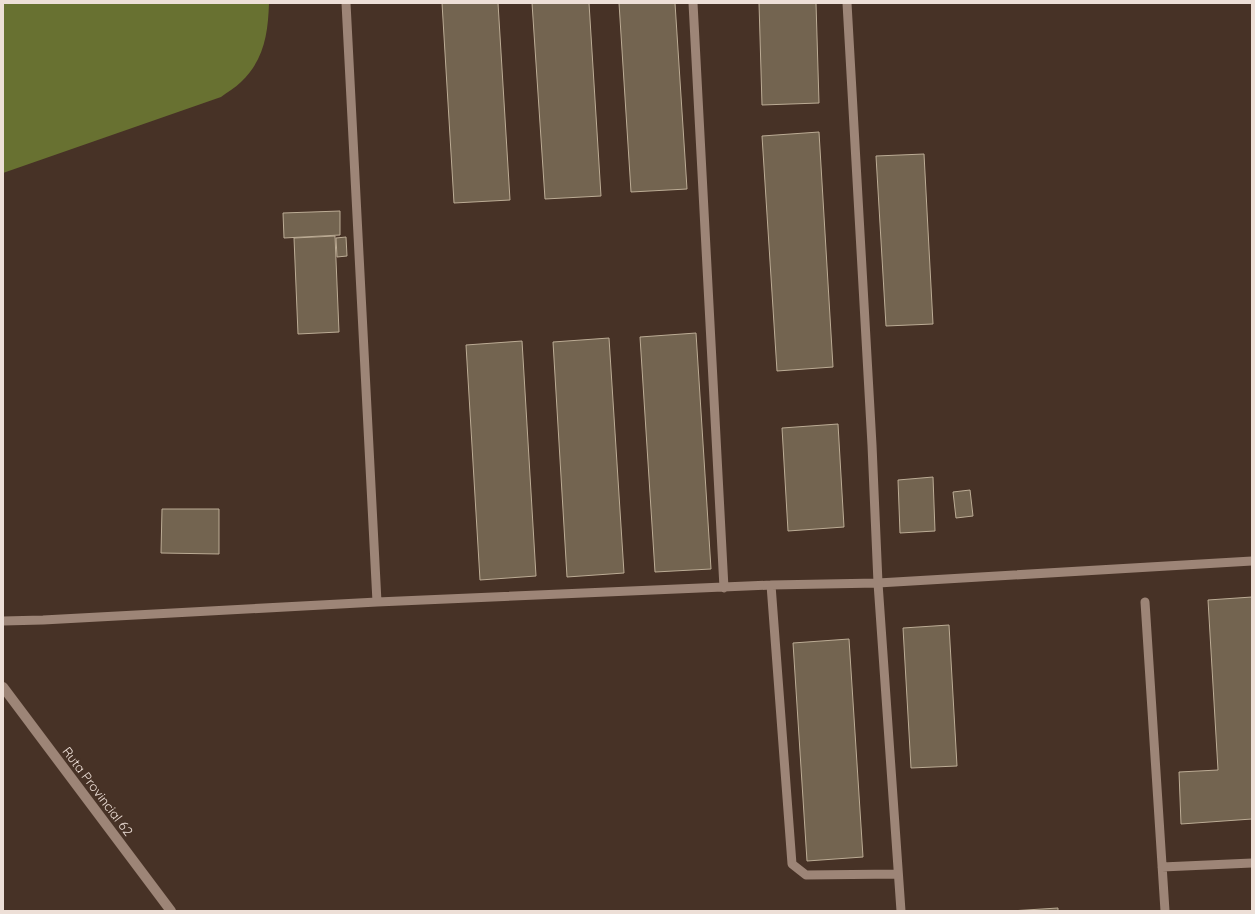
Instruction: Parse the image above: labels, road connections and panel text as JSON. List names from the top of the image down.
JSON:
{
  "streets": {
    "main road": ["Ruta Provincial 62"]
  }
}
